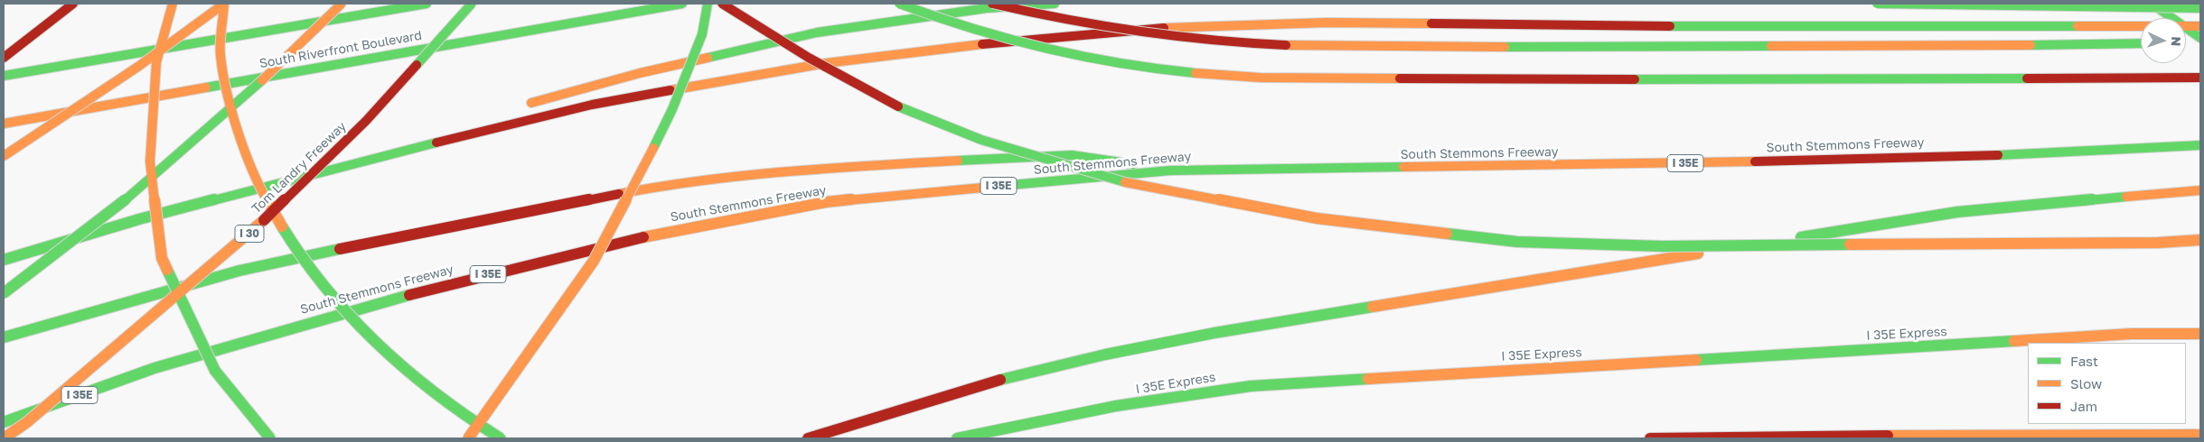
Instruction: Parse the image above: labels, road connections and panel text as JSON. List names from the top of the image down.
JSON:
{
  "streets": {
    "main road": [
      "South Riverfront Boulevard",
      "South Stemmons Freeway",
      "I 35E",
      "Tom Landry Freeway",
      "I 30",
      "I 35E Express"
    ]
  },
  "legend": ["Fast", "Slow", "Jam"],
  "north": "right"
}
